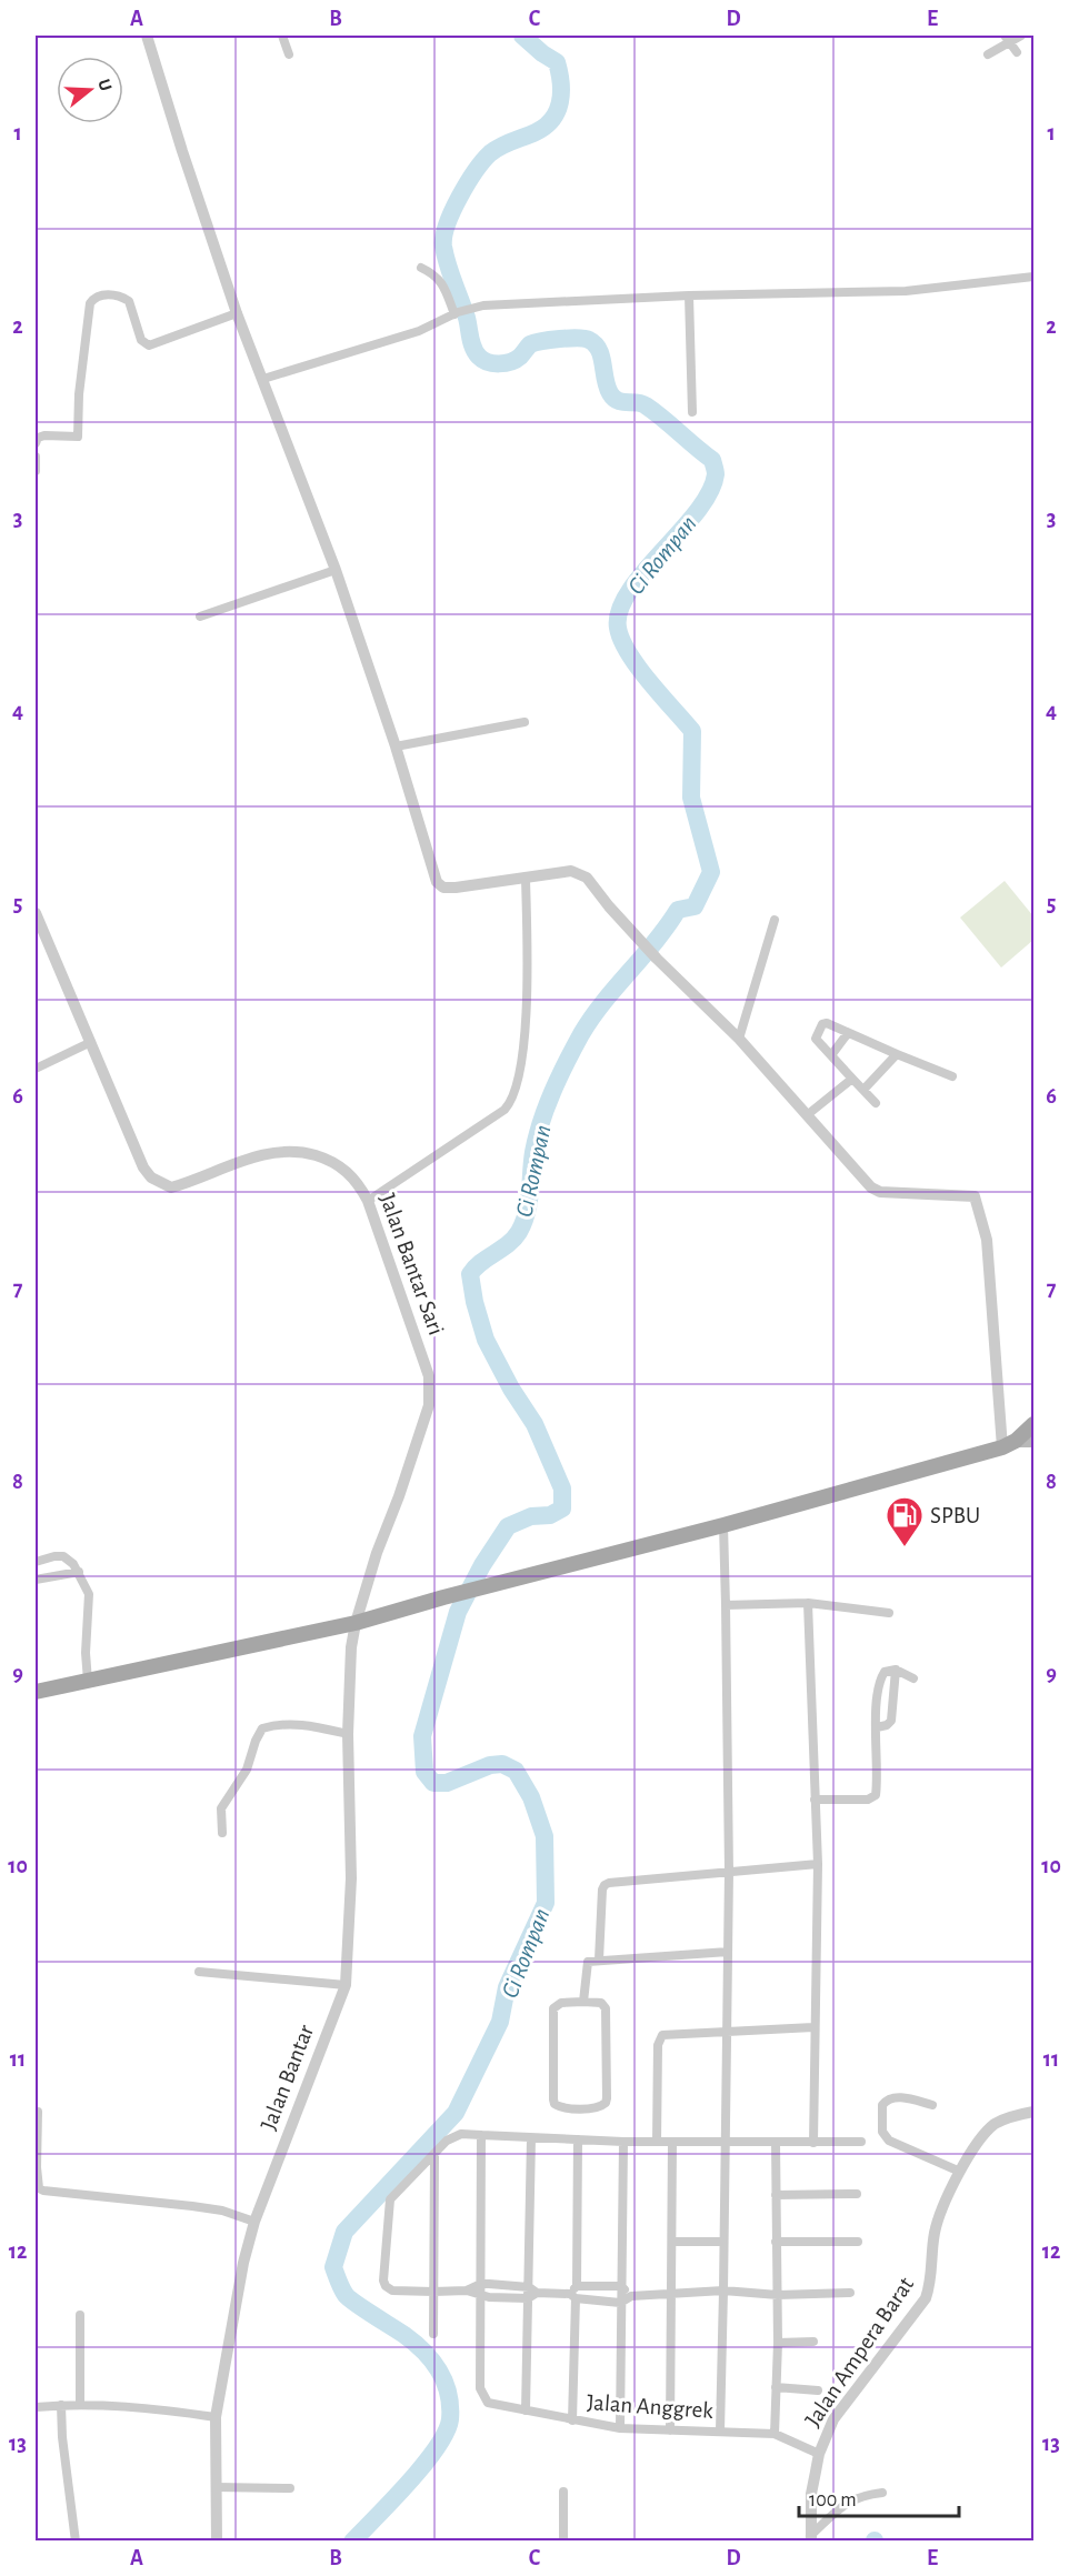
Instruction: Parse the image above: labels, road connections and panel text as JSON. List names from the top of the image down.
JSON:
{
  "streets": {
    "street": [
      "Jalan Bantar Sari",
      "Jalan Bantar",
      "Jalan Ampera Barat",
      "Jalan Anggrek"
    ]
  },
  "crossings": [
    ["Jalan Bantar Sari", "Jalan Bantar"],
    ["Jalan Ampera Barat", "Jalan Anggrek"]
  ],
  "water": ["Ci Rompan"],
  "places": {
    "fuel station": ["SPBU"]
  },
  "scale_bar": "100 m",
  "north": "right",
  "grid": {
    "columns": [
      "A",
      "B",
      "C",
      "D",
      "E"
    ],
    "rows": [
      "1",
      "2",
      "3",
      "4",
      "5",
      "6",
      "7",
      "8",
      "9",
      "10",
      "11",
      "12",
      "13"
    ]
  }
}
